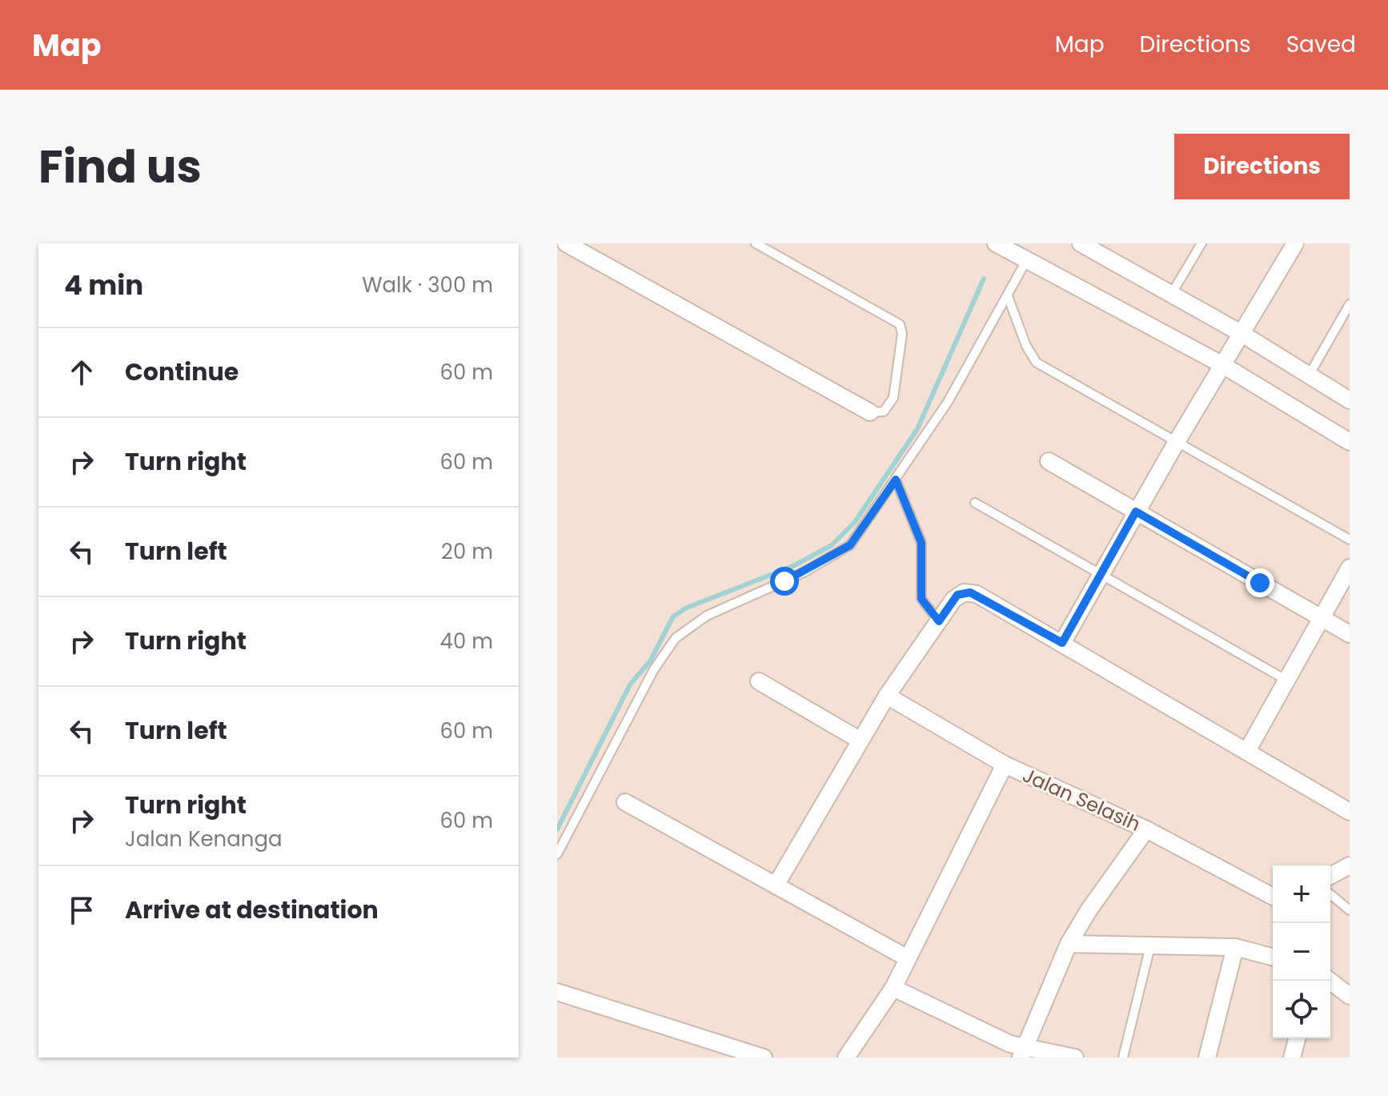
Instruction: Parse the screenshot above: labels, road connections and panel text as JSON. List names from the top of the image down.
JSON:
{
  "streets": {
    "street": ["Jalan Selasih"]
  },
  "page": {
    "header": "Map",
    "nav": ["Map", "Directions", "Saved"],
    "title": "Find us",
    "buttons": "Directions",
    "heading": ["4 min", "Walk · 300 m"],
    "list": [
      ["Continue", "60 m"],
      ["Turn right", "60 m"],
      ["Turn left", "20 m"],
      ["Turn right", "40 m"],
      ["Turn left", "60 m"],
      ["Turn right", "Jalan Kenanga", "60 m"],
      "Arrive at destination"
    ],
    "map_buttons": ["+", "−"]
  }
}
